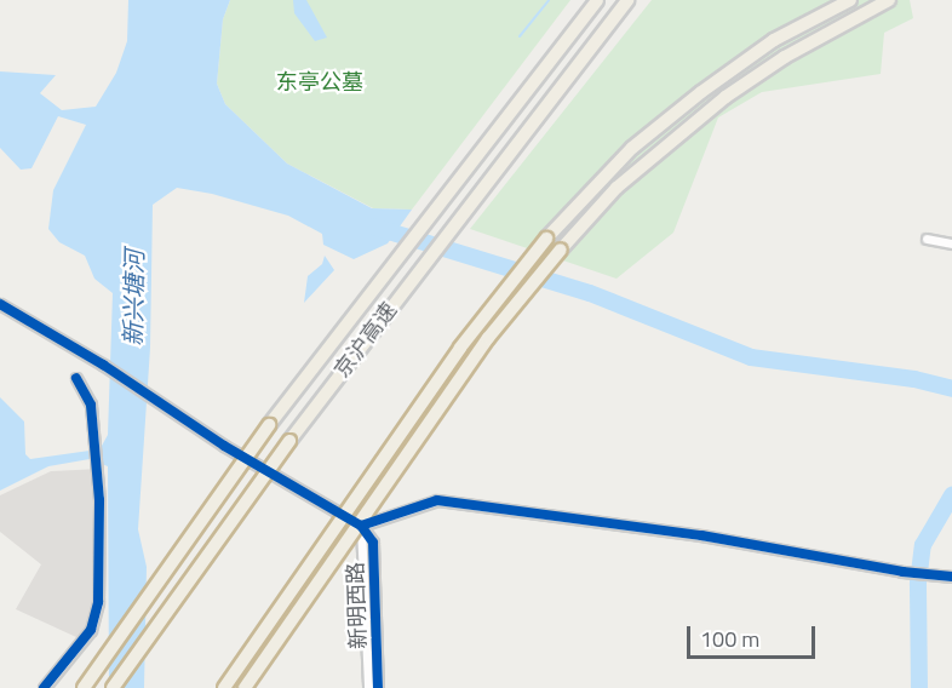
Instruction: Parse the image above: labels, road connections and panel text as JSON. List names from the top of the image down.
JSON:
{
  "streets": {
    "highway": ["京沪高速"],
    "street": ["新明西路"]
  },
  "water": ["新兴塘河"],
  "parks": ["东亭公墓"],
  "scale_bar": "100 m"
}
